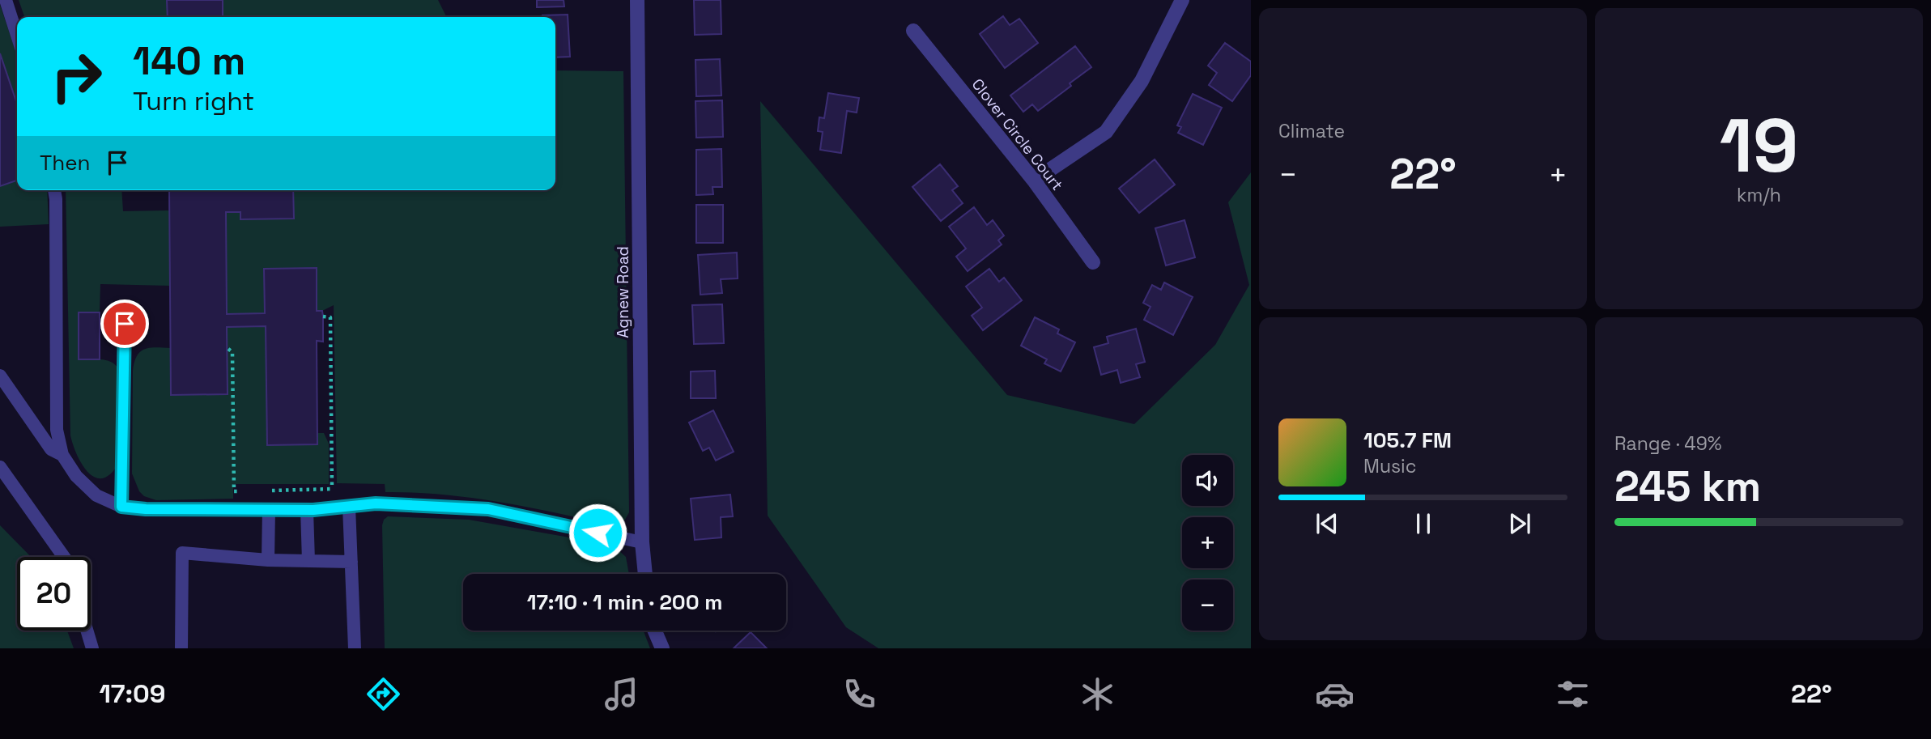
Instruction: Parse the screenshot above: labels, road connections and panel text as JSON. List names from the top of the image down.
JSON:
{
  "streets": {
    "street": ["Clover Circle Court", "Agnew Road"]
  },
  "page": {
    "tile": [
      "Climate",
      ["19", "km/h"],
      ["Range · 49%", "245 km"]
    ],
    "turn": ["140 m", "Turn right"],
    "then": "Then",
    "heat": ["−", "22°", "+"],
    "song": ["105.7 FM", "Music"],
    "map_buttons": ["+", "−"],
    "limit": "20",
    "trip": "17:10 · 1 min · 200 m",
    "tabs": ["17:09", "22°"]
  }
}
